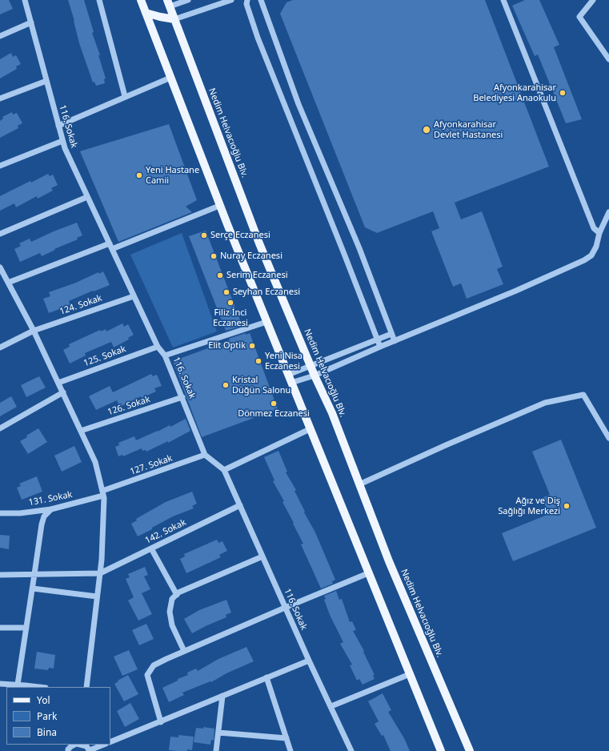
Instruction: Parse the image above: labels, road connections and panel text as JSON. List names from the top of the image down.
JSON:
{
  "streets": {
    "main road": ["Nedim Helvacıoğlu Blv."],
    "street": [
      "116. Sokak",
      "124. Sokak",
      "125. Sokak",
      "126. Sokak",
      "127. Sokak",
      "131. Sokak",
      "142. Sokak"
    ]
  },
  "crossings": [
    ["116. Sokak", "124. Sokak"],
    ["116. Sokak", "125. Sokak"],
    ["116. Sokak", "126. Sokak"],
    ["116. Sokak", "127. Sokak"],
    ["116. Sokak", "142. Sokak"],
    ["127. Sokak", "131. Sokak"]
  ],
  "places": [
    "Afyonkarahisar Belediyesi Anaokulu",
    "Afyonkarahisar Devlet Hastanesi",
    "Yeni Hastane Camii",
    "Serçe Eczanesi",
    "Nuray Eczanesi",
    "Serim Eczanesi",
    "Seyhan Eczanesi",
    "Filiz İnci Eczanesi",
    "Elit Optik",
    "Yeni Nisa Eczanesi",
    "Kristal Düğün Salonu",
    "Dönmez Eczanesi",
    "Ağız ve Diş Sağlığı Merkezi"
  ],
  "legend": ["Yol", "Park", "Bina"]
}
